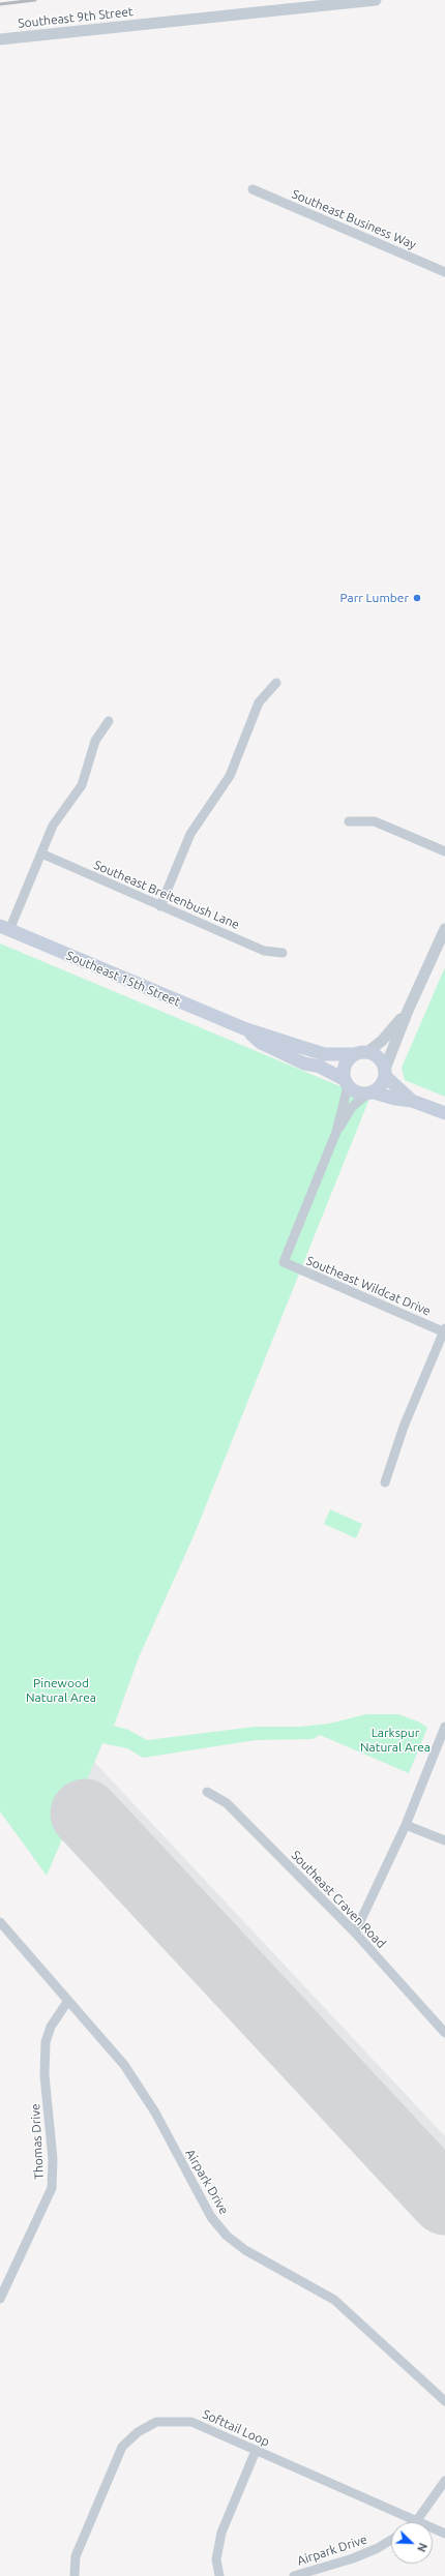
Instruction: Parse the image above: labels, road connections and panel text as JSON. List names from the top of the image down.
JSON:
{
  "streets": {
    "main road": ["Southeast 15th Street"],
    "street": [
      "Southeast 9th Street",
      "Southeast Business Way",
      "Southeast Breitenbush Lane",
      "Southeast Wildcat Drive",
      "Southeast Craven Road",
      "Thomas Drive",
      "Airpark Drive",
      "Softtail Loop"
    ]
  },
  "crossings": [
    ["Thomas Drive", "Airpark Drive"]
  ],
  "parks": ["Pinewood Natural Area", "Larkspur Natural Area"],
  "places": ["Parr Lumber"],
  "north": "bottom right"
}
